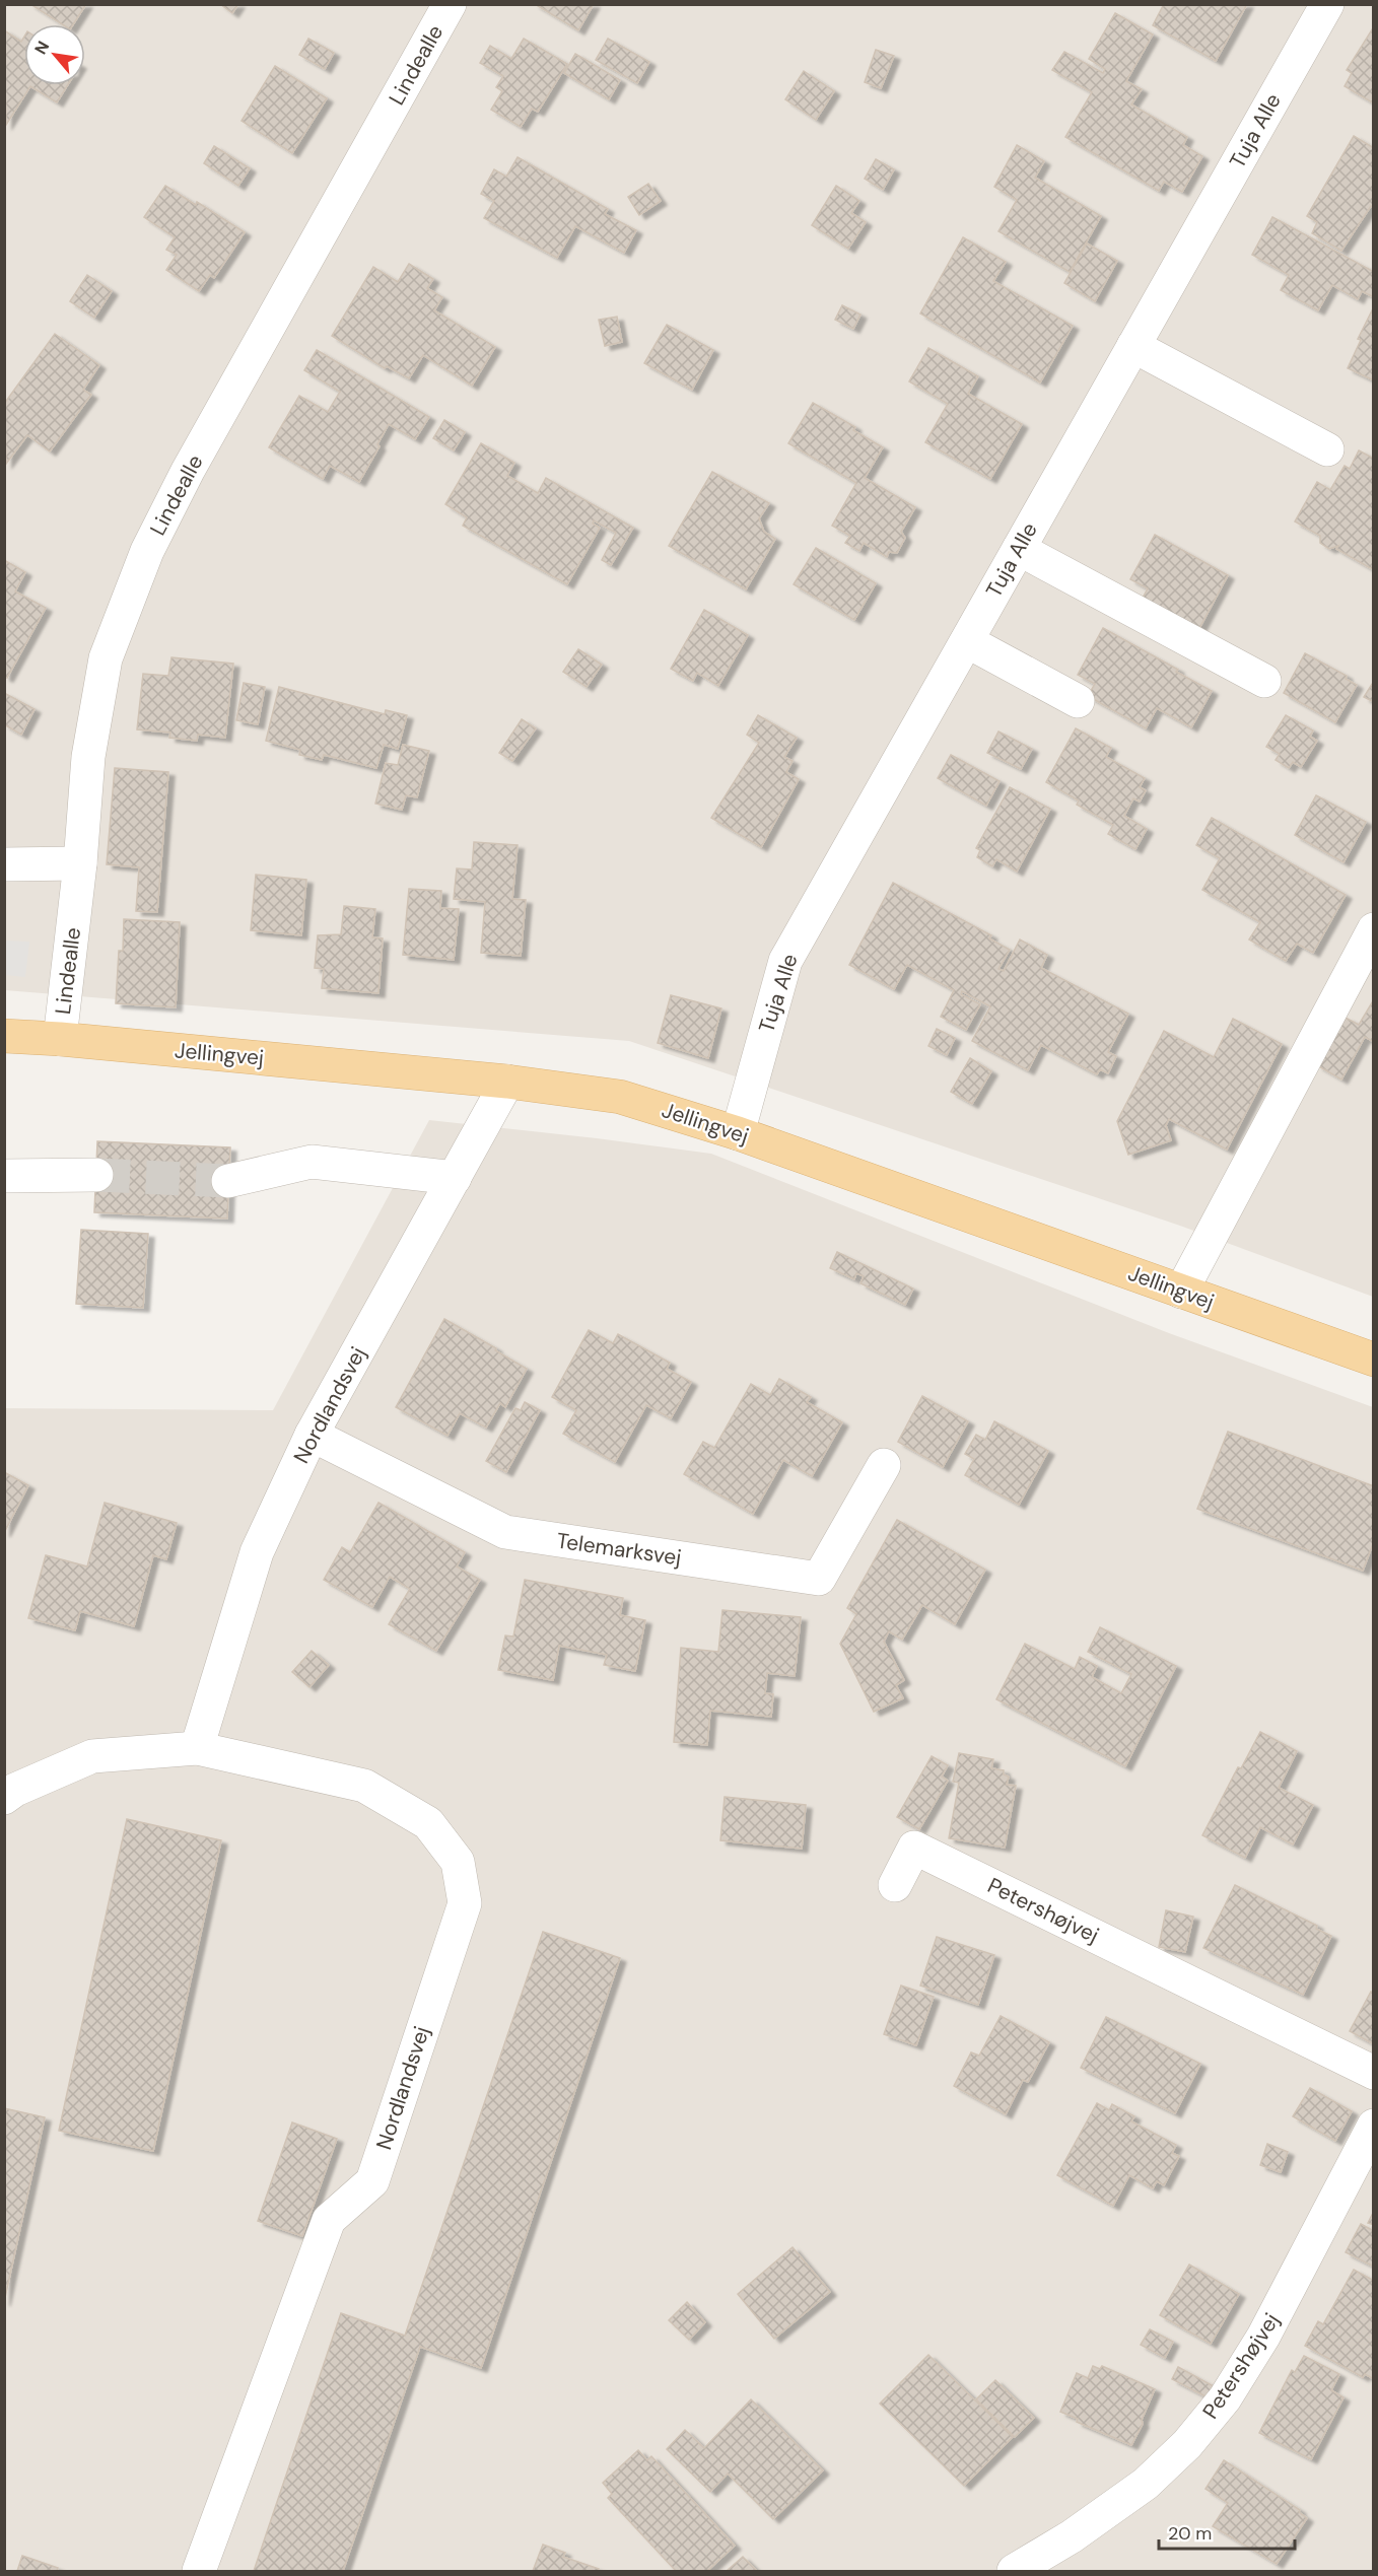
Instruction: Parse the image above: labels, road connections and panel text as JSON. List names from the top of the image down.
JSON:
{
  "streets": {
    "main road": ["Jellingvej"],
    "street": [
      "Lindealle",
      "Tuja Alle",
      "Nordlandsvej",
      "Telemarksvej",
      "Petershøjvej"
    ]
  },
  "crossings": [
    ["Lindealle", "Jellingvej"],
    ["Tuja Alle", "Jellingvej"],
    ["Jellingvej", "Nordlandsvej"],
    ["Nordlandsvej", "Telemarksvej"]
  ],
  "scale_bar": "20 m",
  "north": "top left"
}
